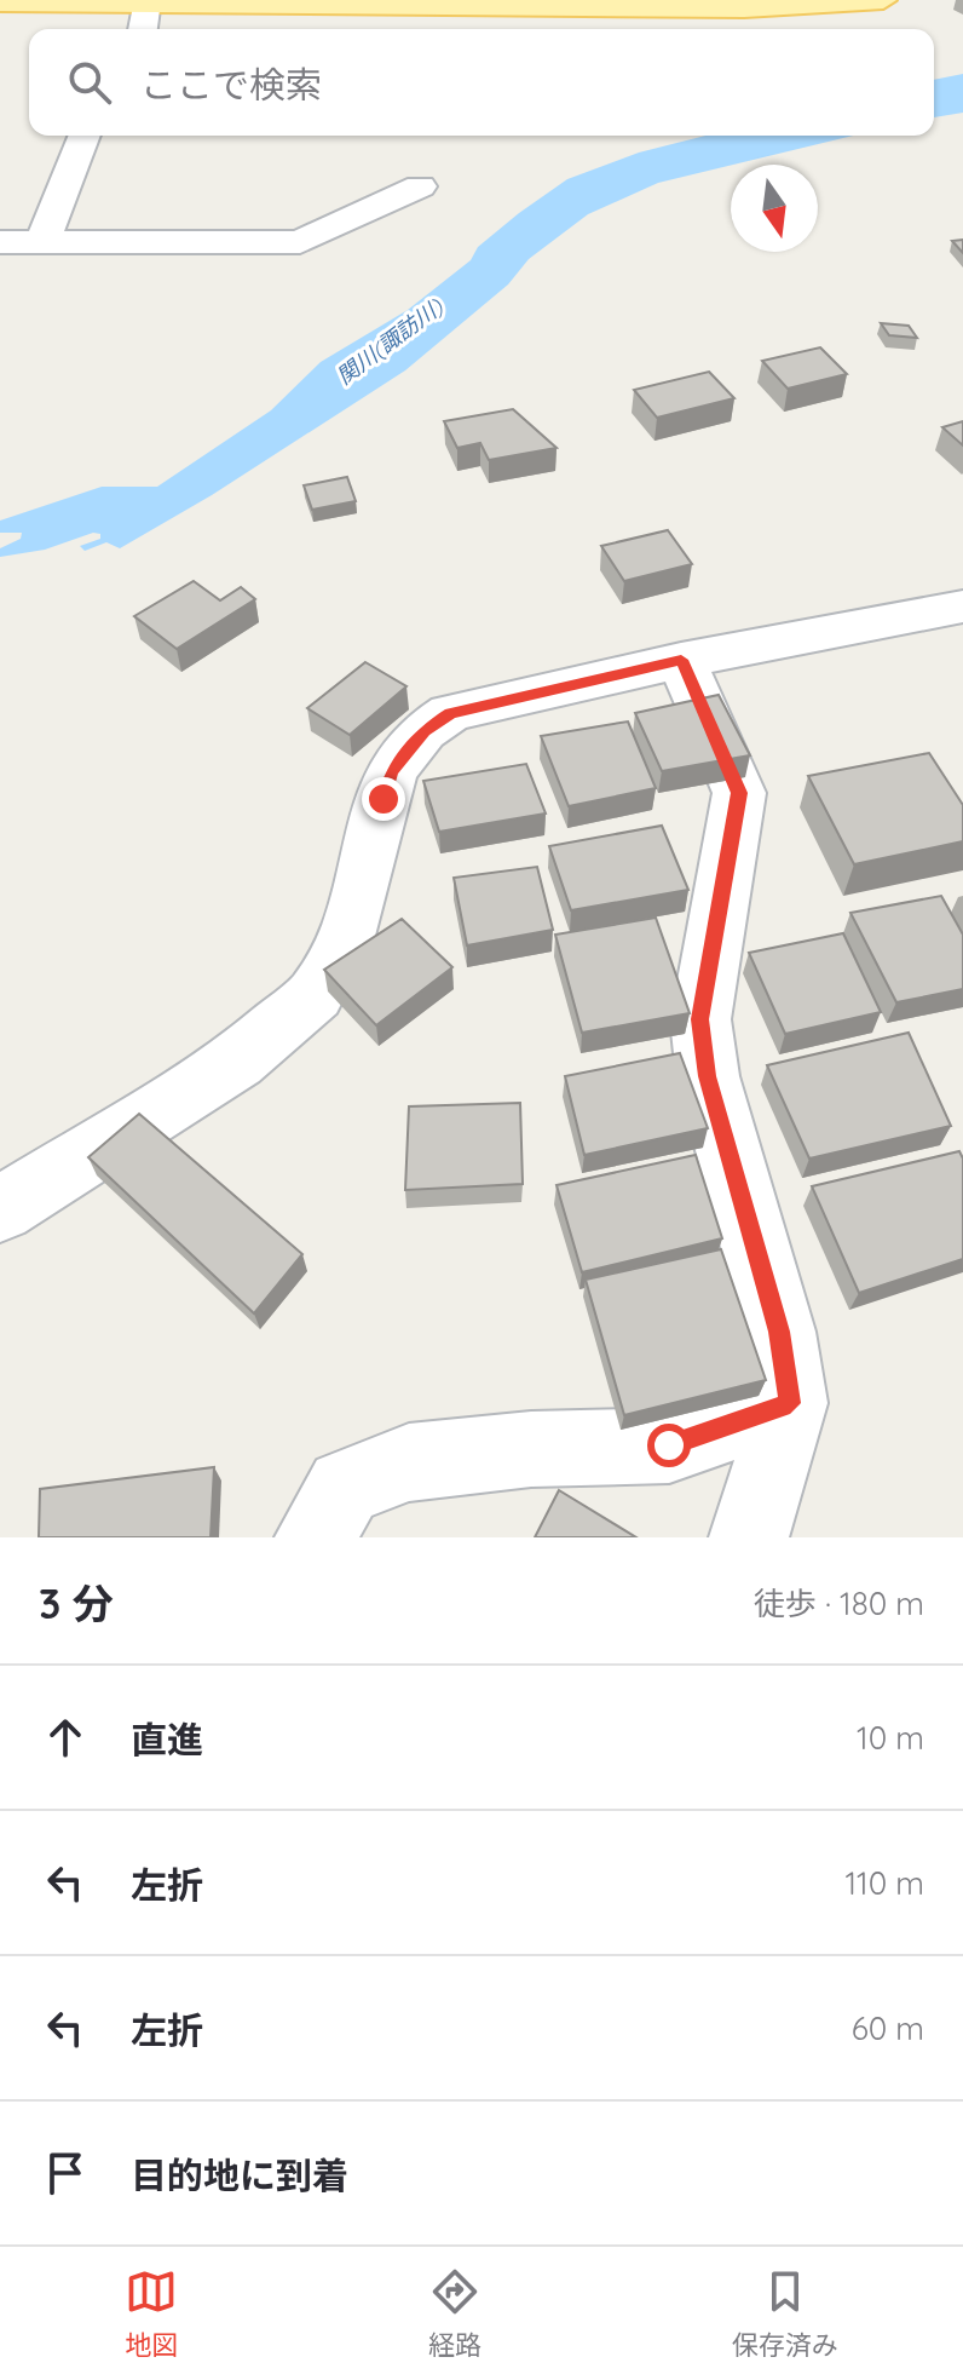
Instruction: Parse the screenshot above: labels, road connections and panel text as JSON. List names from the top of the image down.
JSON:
{
  "water": ["関川(諏訪川)"],
  "north": "bottom",
  "page": {
    "search": "ここで検索",
    "heading": ["3 分", "徒歩 · 180 m"],
    "list": [
      ["直進", "10 m"],
      ["左折", "110 m"],
      ["左折", "60 m"],
      "目的地に到着"
    ],
    "nav": ["地図", "経路", "保存済み"]
  }
}
